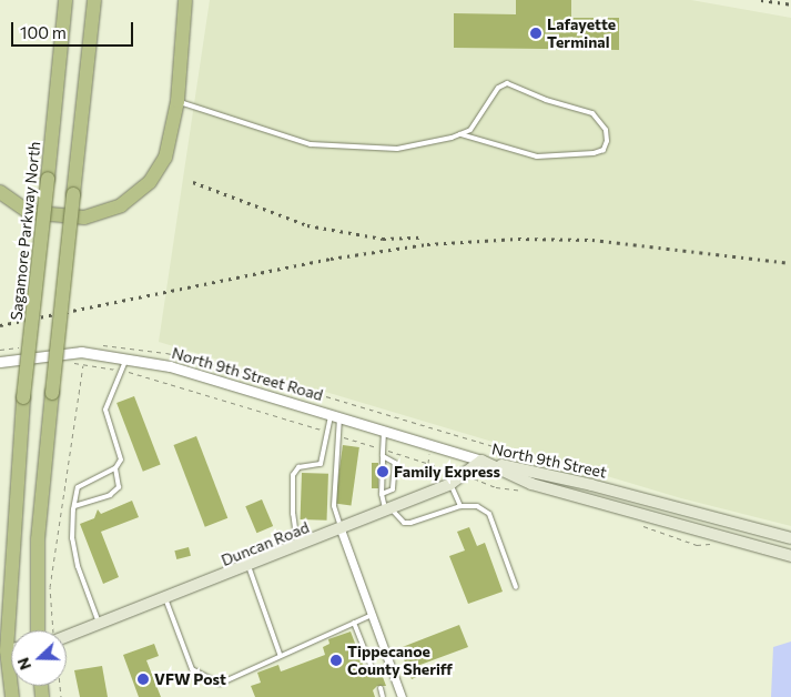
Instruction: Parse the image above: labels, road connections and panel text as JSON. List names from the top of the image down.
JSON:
{
  "streets": {
    "highway": ["Sagamore Parkway North"],
    "main road": ["North 9th Street", "Duncan Road"],
    "street": ["North 9th Street Road"]
  },
  "crossings": [
    ["North 9th Street Road", "North 9th Street"],
    ["North 9th Street Road", "Duncan Road"],
    ["North 9th Street", "Duncan Road"]
  ],
  "places": [
    "Lafayette Terminal",
    "Family Express",
    "Tippecanoe County Sheriff",
    "VFW Post"
  ],
  "scale_bar": "100 m",
  "north": "left"
}
